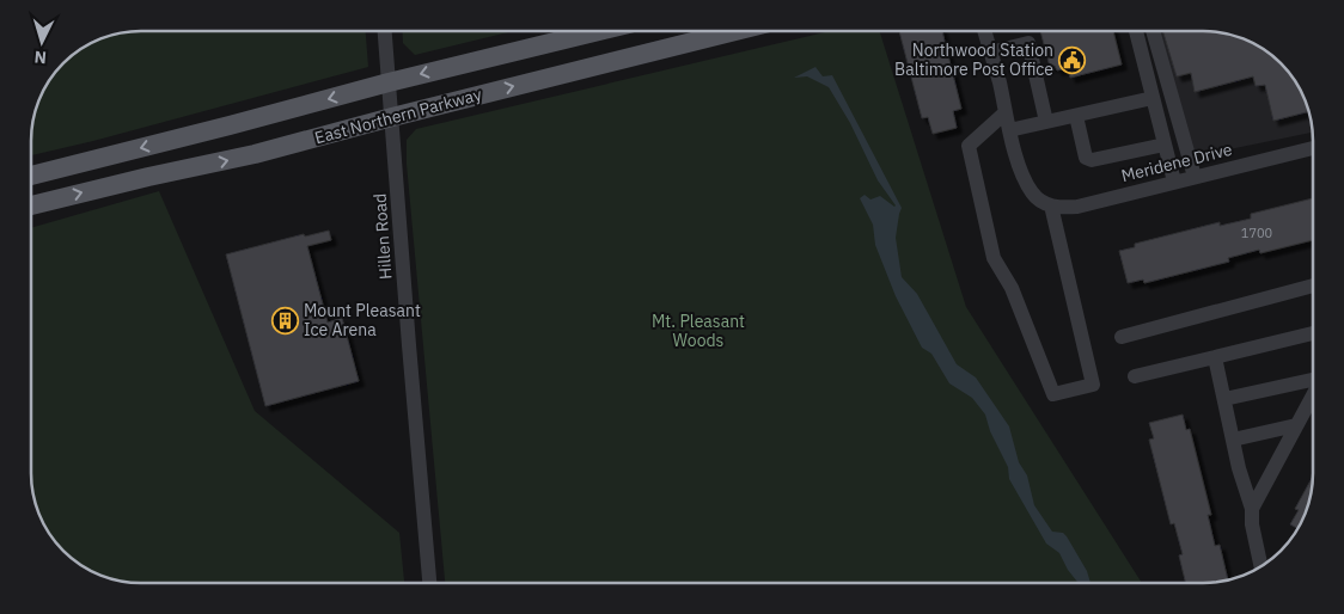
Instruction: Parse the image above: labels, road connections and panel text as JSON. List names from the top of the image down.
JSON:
{
  "streets": {
    "main road": ["East Northern Parkway"],
    "street": ["Meridene Drive", "Hillen Road"]
  },
  "crossings": [
    ["East Northern Parkway", "Hillen Road"]
  ],
  "parks": ["Mt. Pleasant Woods"],
  "places": {
    "public building": ["Northwood Station Baltimore Post Office"],
    "building": ["Mount Pleasant Ice Arena"]
  },
  "house_numbers": ["1700"],
  "north": "bottom"
}
